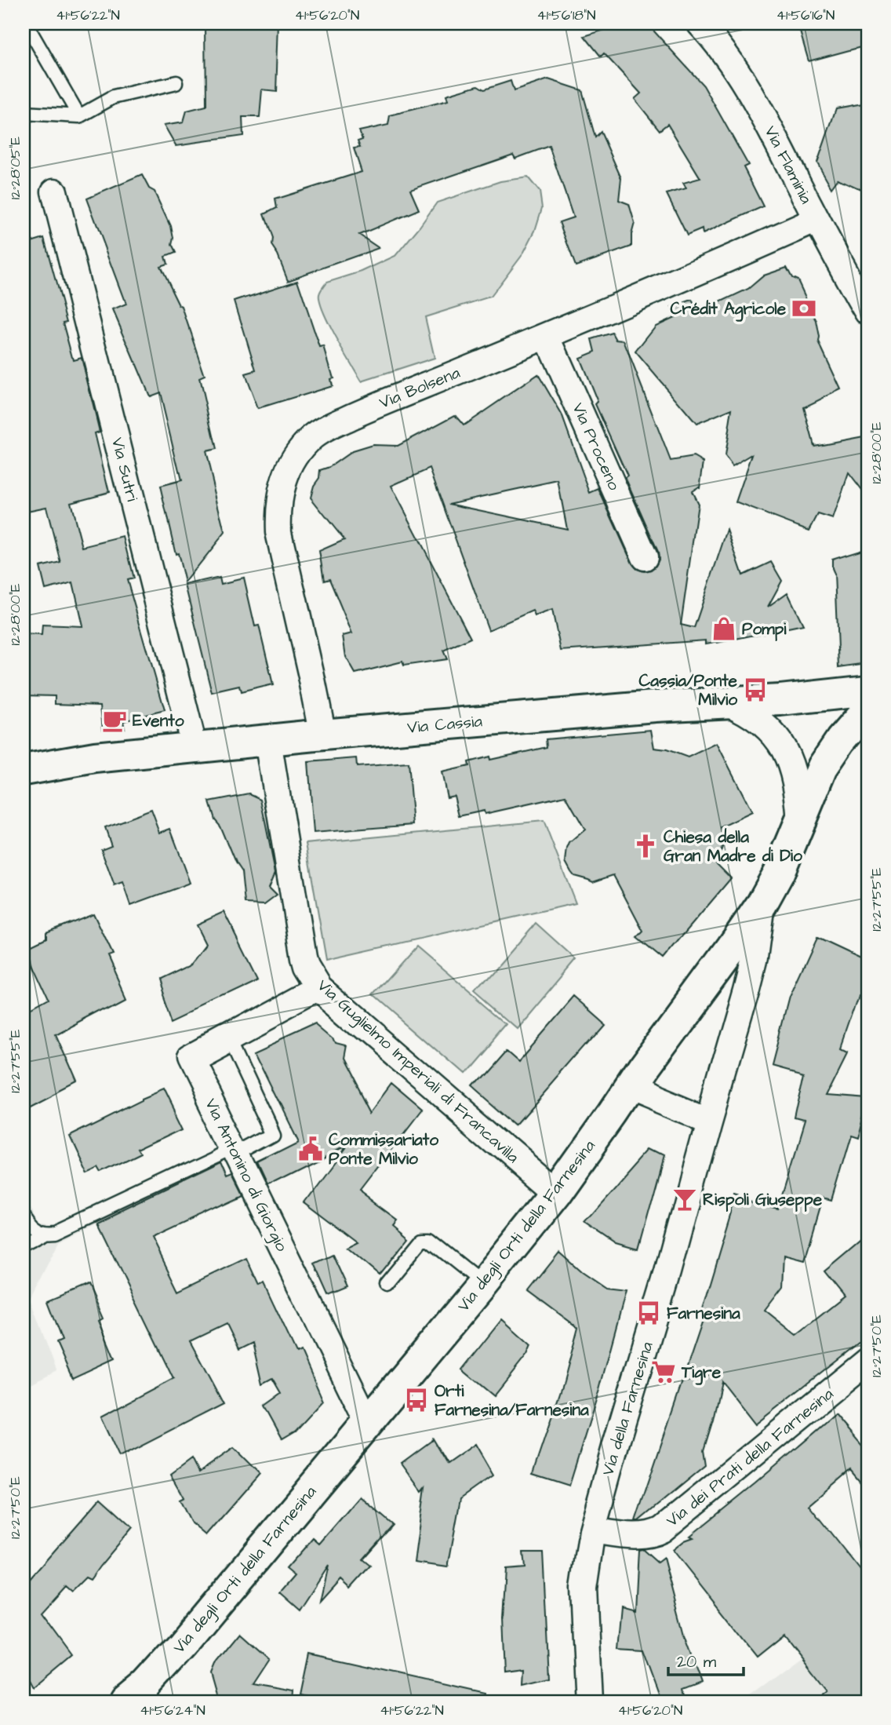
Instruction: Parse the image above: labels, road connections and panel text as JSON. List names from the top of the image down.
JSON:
{
  "streets": {
    "street": [
      "Via Flaminia",
      "Via Bolsena",
      "Via Proceno",
      "Via Sutri",
      "Via Cassia",
      "Via Guglielmo Imperiali di Francavilla",
      "Via Antonino di Giorgio",
      "Via degli Orti della Farnesina",
      "Via della Farnesina",
      "Via dei Prati della Farnesina"
    ]
  },
  "crossings": [
    ["Via Flaminia", "Via Bolsena"],
    ["Via Bolsena", "Via Proceno"],
    ["Via Bolsena", "Via Cassia"],
    ["Via Sutri", "Via Cassia"],
    ["Via Cassia", "Via Guglielmo Imperiali di Francavilla"],
    ["Via Guglielmo Imperiali di Francavilla", "Via Antonino di Giorgio"],
    ["Via Guglielmo Imperiali di Francavilla", "Via degli Orti della Farnesina"],
    ["Via Antonino di Giorgio", "Via degli Orti della Farnesina"],
    ["Via degli Orti della Farnesina", "Via della Farnesina"],
    ["Via della Farnesina", "Via dei Prati della Farnesina"]
  ],
  "places": {
    "bank": ["Crédit Agricole"],
    "shop": ["Pompi"],
    "bus stop": ["Cassia/Ponte Milvio", "Farnesina", "Orti Farnesina/Farnesina"],
    "cafe": ["Evento"],
    "church": ["Chiesa della Gran Madre di Dio"],
    "public building": ["Commissariato Ponte Milvio"],
    "bar": ["Rispoli Giuseppe"],
    "supermarket": ["Tigre"]
  },
  "scale_bar": "20 m",
  "coordinates": [
    "41°56'22\"N",
    "41°56'20\"N",
    "41°56'18\"N",
    "41°56'16\"N",
    "12°28'05\"E",
    "12°28'00\"E",
    "12°27'55\"E",
    "12°27'50\"E",
    "41°56'24\"N"
  ]
}
